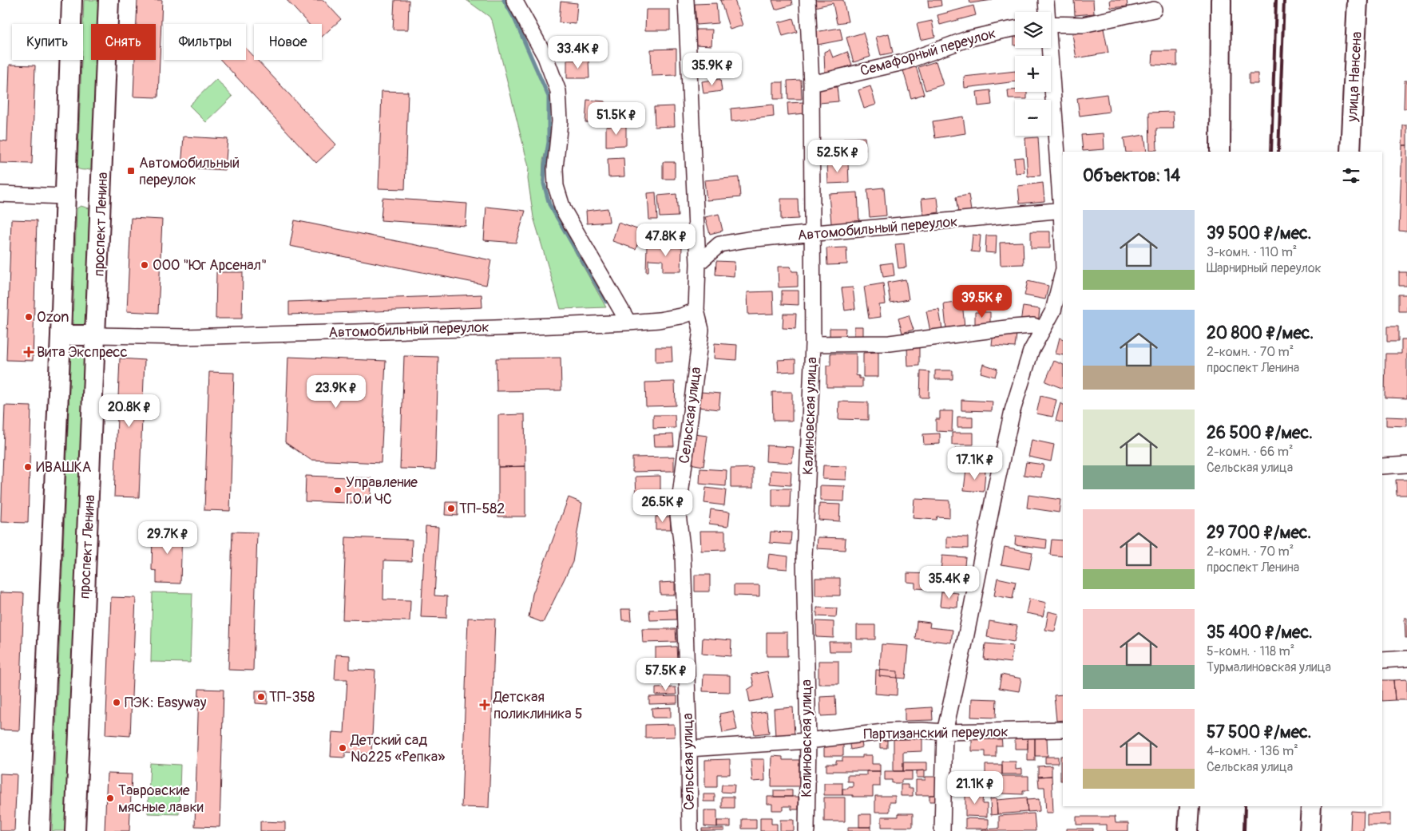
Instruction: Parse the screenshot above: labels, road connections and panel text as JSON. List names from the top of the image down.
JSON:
{
  "streets": {
    "main road": ["улица Нансена", "проспект Ленина"],
    "street": [
      "Семафорный переулок",
      "Автомобильный переулок",
      "Сельская улица",
      "Калиновская улица",
      "Партизанский переулок"
    ]
  },
  "crossings": [
    ["Семафорный переулок", "Калиновская улица"],
    ["проспект Ленина", "Автомобильный переулок"],
    ["Автомобильный переулок", "Сельская улица"],
    ["Автомобильный переулок", "Калиновская улица"],
    ["Сельская улица", "Партизанский переулок"],
    ["Калиновская улица", "Партизанский переулок"]
  ],
  "places": {
    "transit": ["Автомобильный переулок"],
    "other": [
      "ООО \"Юг Арсенал\"",
      "Ozon",
      "ИВАШКА",
      "Управление ГО и ЧС",
      "ТП-582",
      "ТП-358",
      "ПЭК: Easyway",
      "Детский сад №225 «Репка»",
      "Тавровские мясные лавки"
    ],
    "health": ["Вита Экспресс", "Детская поликлиника 5"]
  },
  "page": {
    "map_buttons": ["+", "−"],
    "chip": [
      "Купить",
      "Снять",
      "Фильтры",
      "Новое"
    ],
    "price": [
      "33.4K ₽",
      "35.9K ₽",
      "51.5K ₽",
      "52.5K ₽",
      "47.8K ₽",
      "39.5K ₽",
      "23.9K ₽",
      "20.8K ₽",
      "17.1K ₽",
      "26.5K ₽",
      "29.7K ₽",
      "35.4K ₽",
      "57.5K ₽",
      "21.1K ₽"
    ],
    "heading": "Объектов: 14",
    "list": [
      {
        "name": "39 500 ₽/мес.",
        "note": "3-комн. · 110 m² · Шарнирный переулок"
      },
      {
        "name": "20 800 ₽/мес.",
        "note": "2-комн. · 70 m² · проспект Ленина"
      },
      {
        "name": "26 500 ₽/мес.",
        "note": "2-комн. · 66 m² · Сельская улица"
      },
      {
        "name": "29 700 ₽/мес.",
        "note": "2-комн. · 70 m² · проспект Ленина"
      },
      {
        "name": "35 400 ₽/мес.",
        "note": "5-комн. · 118 m² · Турмалиновская улица"
      },
      {
        "name": "57 500 ₽/мес.",
        "note": "4-комн. · 136 m² · Сельская улица"
      }
    ]
  }
}
